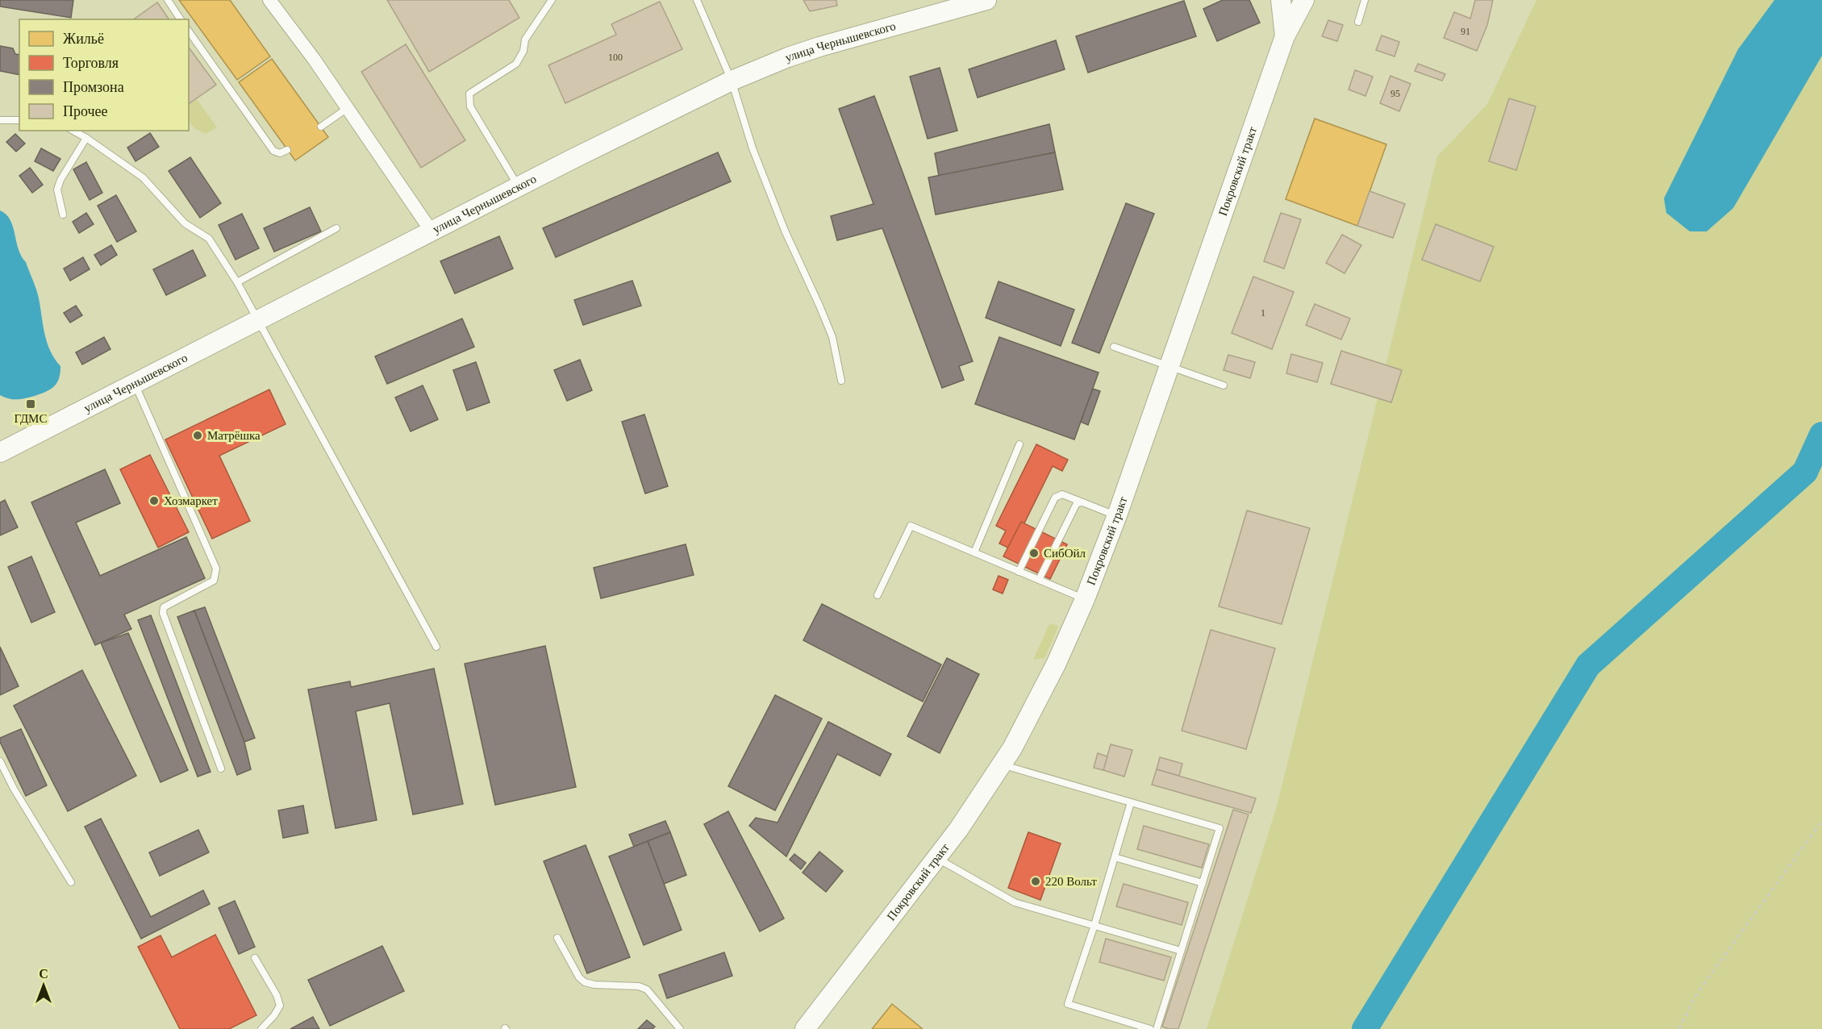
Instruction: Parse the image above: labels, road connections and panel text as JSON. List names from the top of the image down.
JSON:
{
  "streets": {
    "main road": ["улица Чернышевского", "Покровский тракт"]
  },
  "places": {
    "transit": ["ГДМС"],
    "other": [
      "Матрёшка",
      "Хозмаркет",
      "СибОйл",
      "220 Вольт"
    ]
  },
  "house_numbers": [
    "91",
    "100",
    "95",
    "1"
  ],
  "legend": [
    "Жильё",
    "Торговля",
    "Промзона",
    "Прочее"
  ],
  "north": "top"
}
